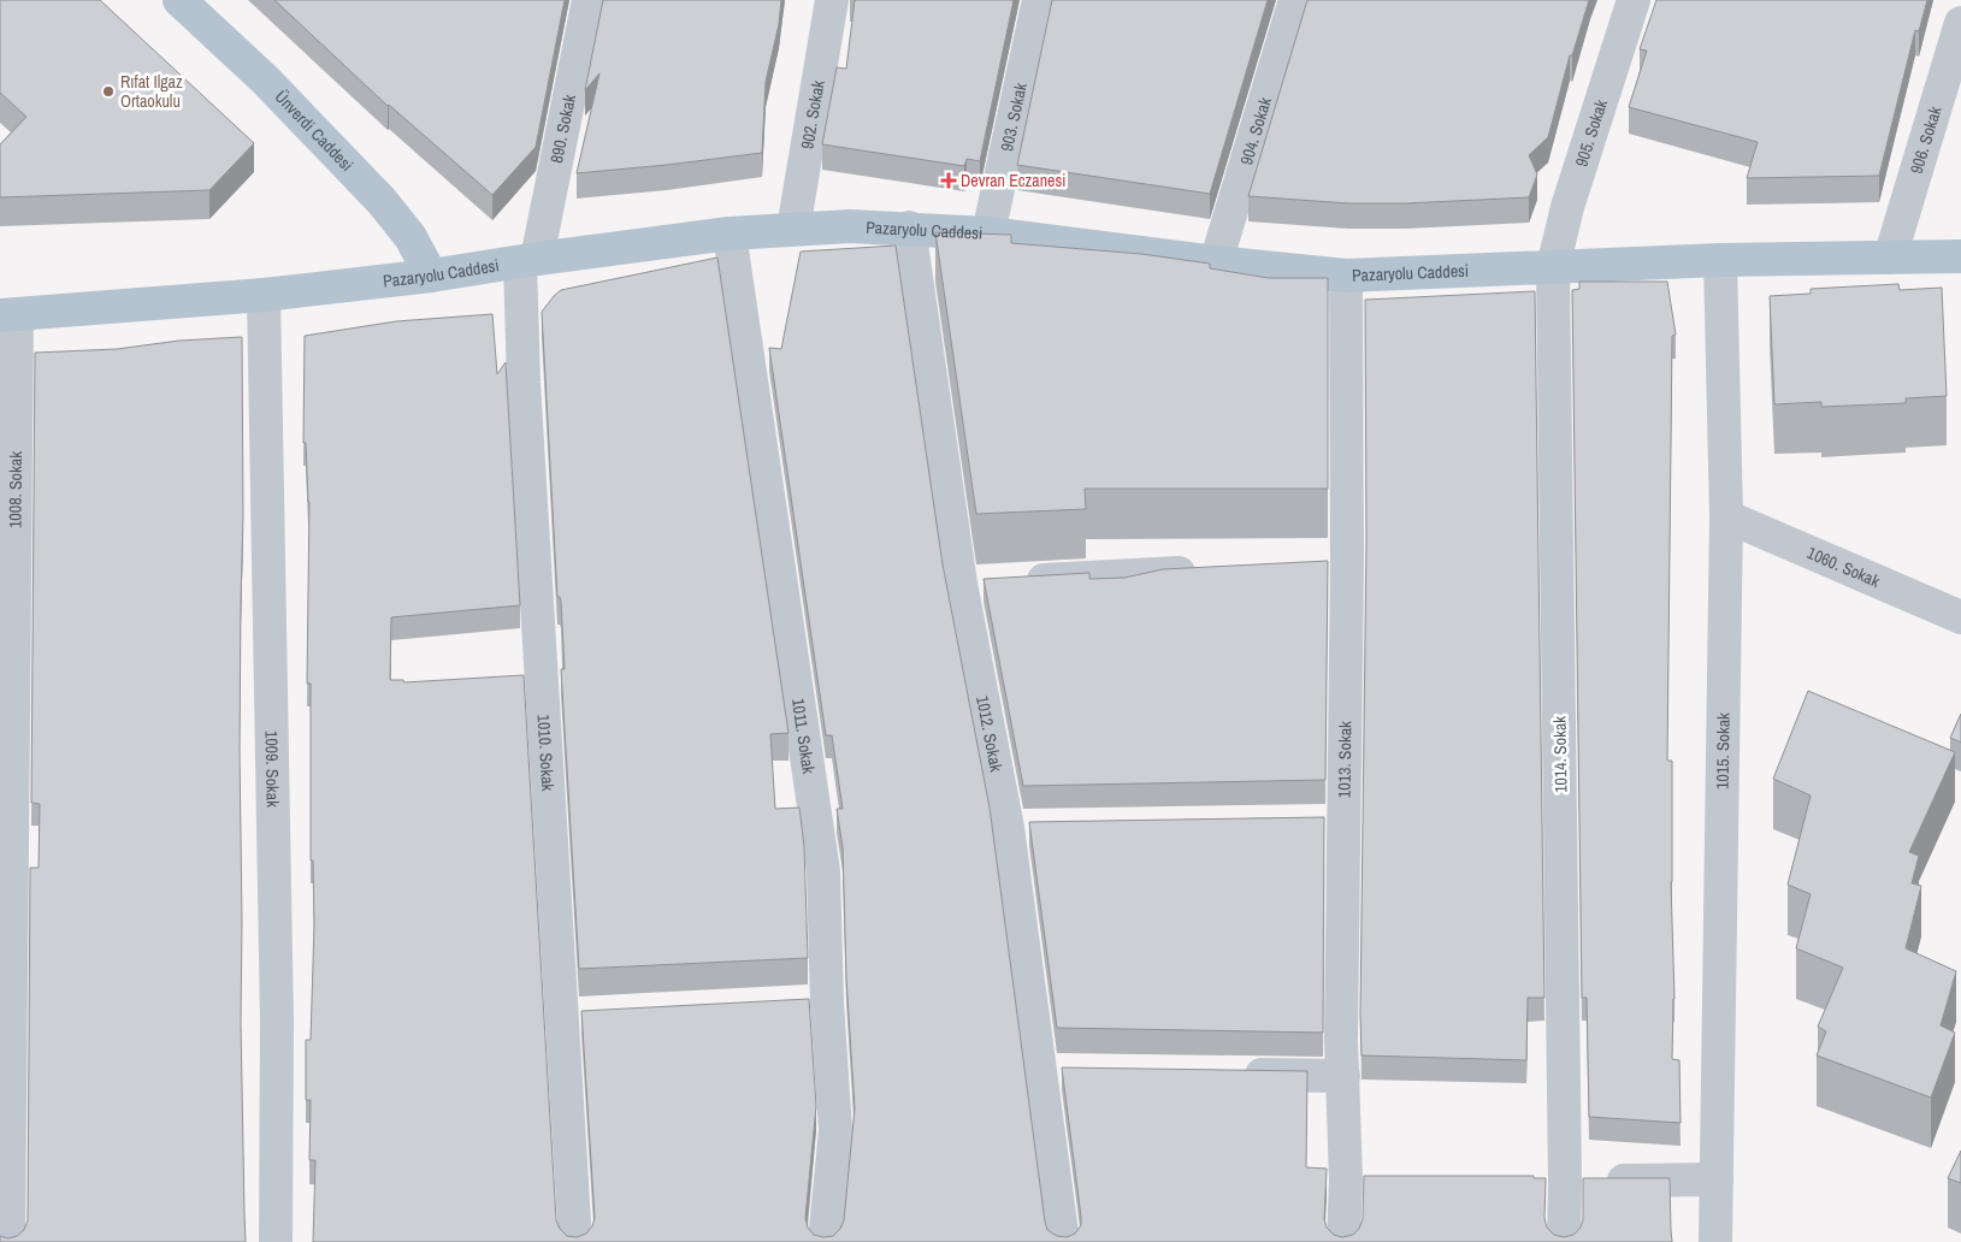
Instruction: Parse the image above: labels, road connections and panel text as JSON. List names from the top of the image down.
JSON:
{
  "streets": {
    "main road": ["Ünverdi Caddesi", "Pazaryolu Caddesi"],
    "street": [
      "902. Sokak",
      "903. Sokak",
      "890. Sokak",
      "904. Sokak",
      "905. Sokak",
      "906. Sokak",
      "1008. Sokak",
      "1060. Sokak",
      "1012. Sokak",
      "1011. Sokak",
      "1015. Sokak",
      "1010. Sokak",
      "1014. Sokak",
      "1013. Sokak",
      "1009. Sokak"
    ]
  },
  "crossings": [
    ["902. Sokak", "Pazaryolu Caddesi"],
    ["903. Sokak", "Pazaryolu Caddesi"],
    ["890. Sokak", "Pazaryolu Caddesi"],
    ["890. Sokak", "1010. Sokak"],
    ["Ünverdi Caddesi", "Pazaryolu Caddesi"],
    ["904. Sokak", "Pazaryolu Caddesi"],
    ["905. Sokak", "Pazaryolu Caddesi"],
    ["905. Sokak", "1014. Sokak"],
    ["906. Sokak", "Pazaryolu Caddesi"],
    ["Pazaryolu Caddesi", "1008. Sokak"],
    ["Pazaryolu Caddesi", "1012. Sokak"],
    ["Pazaryolu Caddesi", "1011. Sokak"],
    ["Pazaryolu Caddesi", "1015. Sokak"],
    ["Pazaryolu Caddesi", "1010. Sokak"],
    ["Pazaryolu Caddesi", "1014. Sokak"],
    ["Pazaryolu Caddesi", "1013. Sokak"],
    ["Pazaryolu Caddesi", "1009. Sokak"],
    ["1060. Sokak", "1015. Sokak"]
  ],
  "places": {
    "other": ["Rıfat Ilgaz Ortaokulu"],
    "health": ["Devran Eczanesi"]
  }
}
